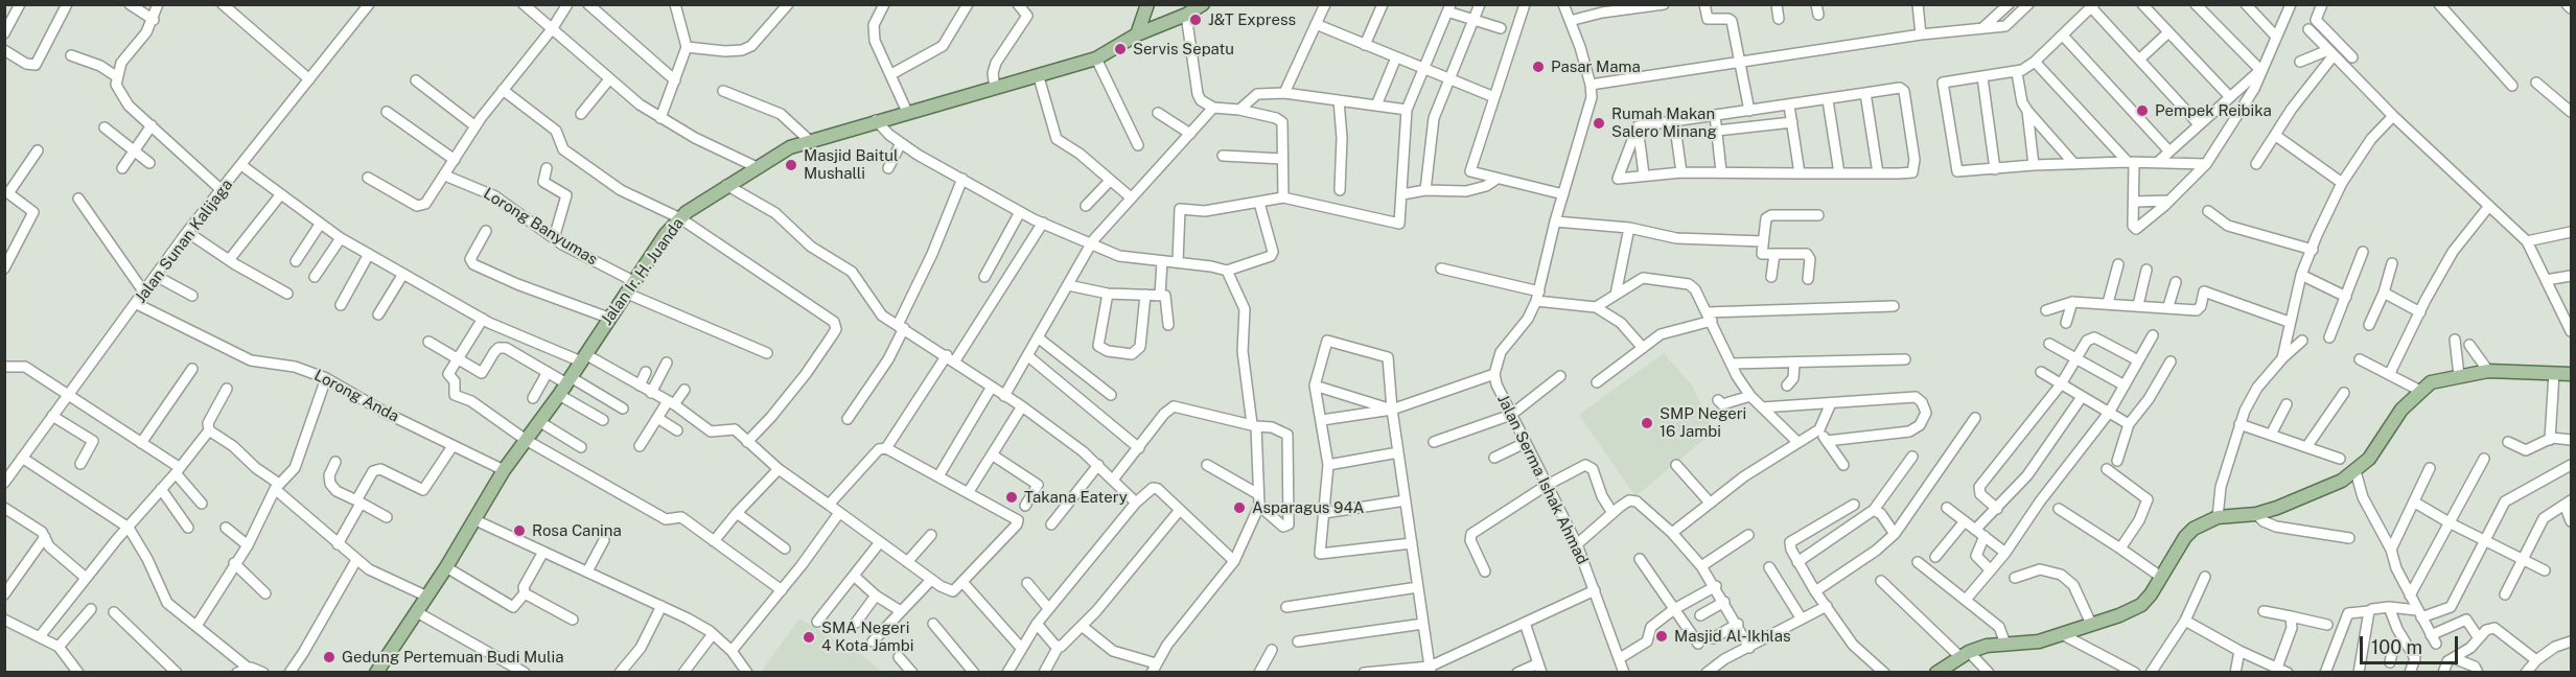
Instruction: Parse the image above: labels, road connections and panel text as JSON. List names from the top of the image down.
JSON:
{
  "streets": {
    "main road": ["Jalan Ir. H. Juanda"],
    "street": [
      "Lorong Banyumas",
      "Jalan Sunan Kalijaga",
      "Lorong Anda",
      "Jalan Serma Ishak Ahmad"
    ]
  },
  "crossings": [
    ["Lorong Banyumas", "Jalan Ir. H. Juanda"],
    ["Jalan Sunan Kalijaga", "Lorong Anda"],
    ["Jalan Ir. H. Juanda", "Lorong Anda"]
  ],
  "places": [
    "J&T Express",
    "Servis Sepatu",
    "Pasar Mama",
    "Pempek Reibika",
    "Rumah Makan Salero Minang",
    "Masjid Baitul Mushalli",
    "SMP Negeri 16 Jambi",
    "Takana Eatery",
    "Asparagus 94A",
    "Rosa Canina",
    "Masjid Al-Ikhlas",
    "SMA Negeri 4 Kota Jambi",
    "Gedung Pertemuan Budi Mulia"
  ],
  "scale_bar": "100 m"
}
